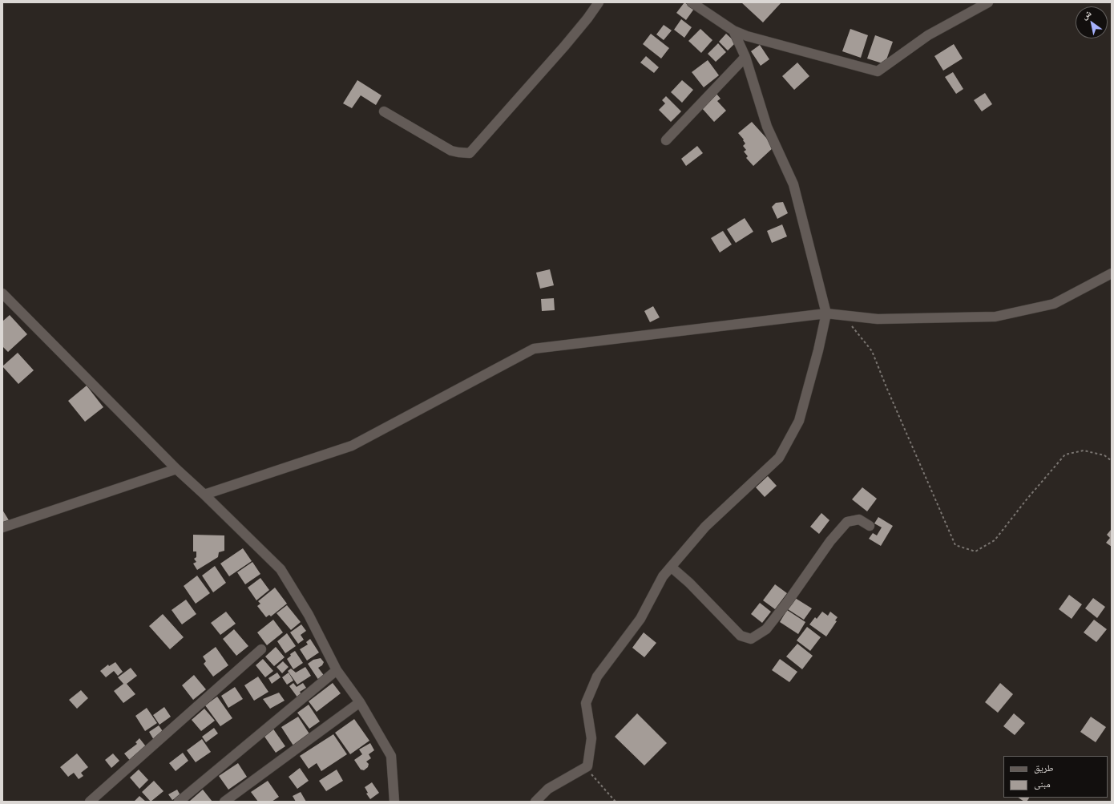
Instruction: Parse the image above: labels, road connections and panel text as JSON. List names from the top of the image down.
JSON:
{
  "legend": ["طريق", "مبنى"],
  "north": "top left"
}
